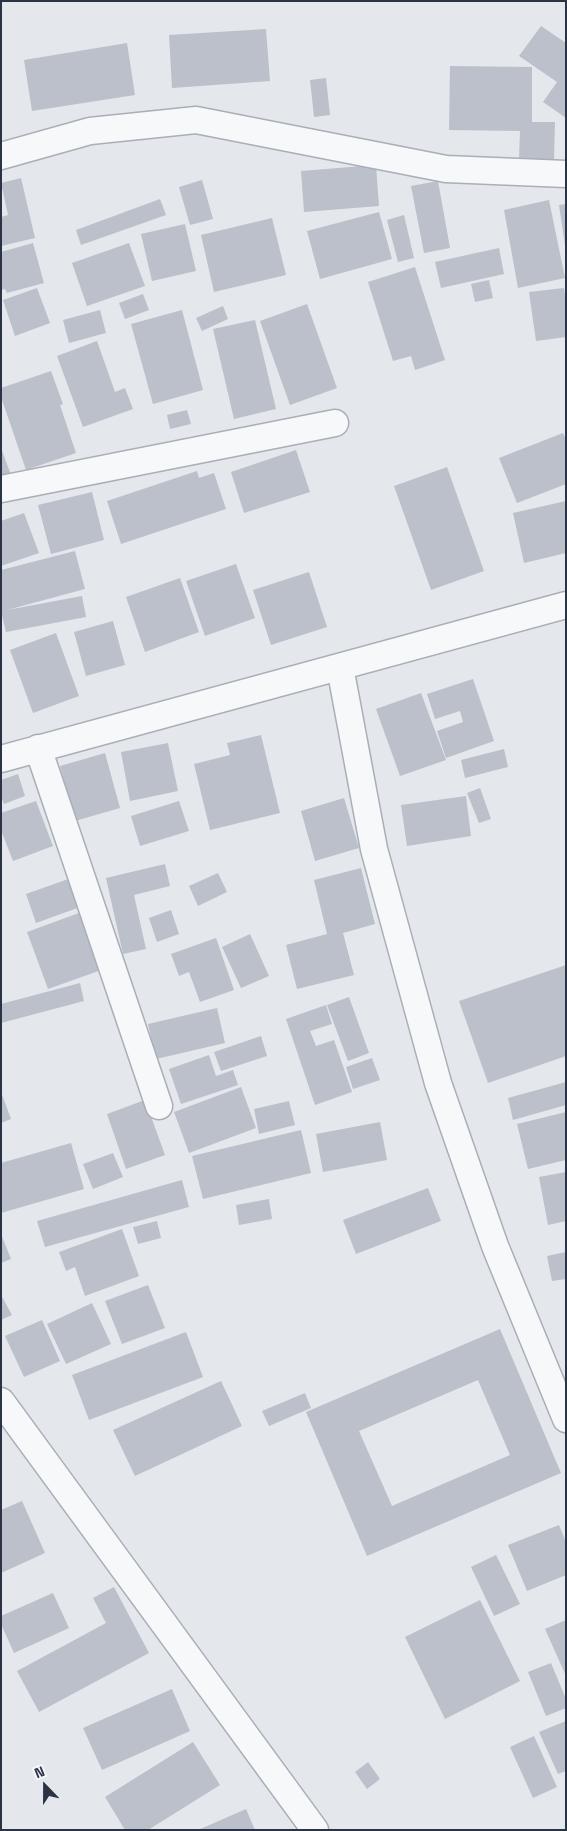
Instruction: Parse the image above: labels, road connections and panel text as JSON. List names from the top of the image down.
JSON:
{
  "north": "top"
}
